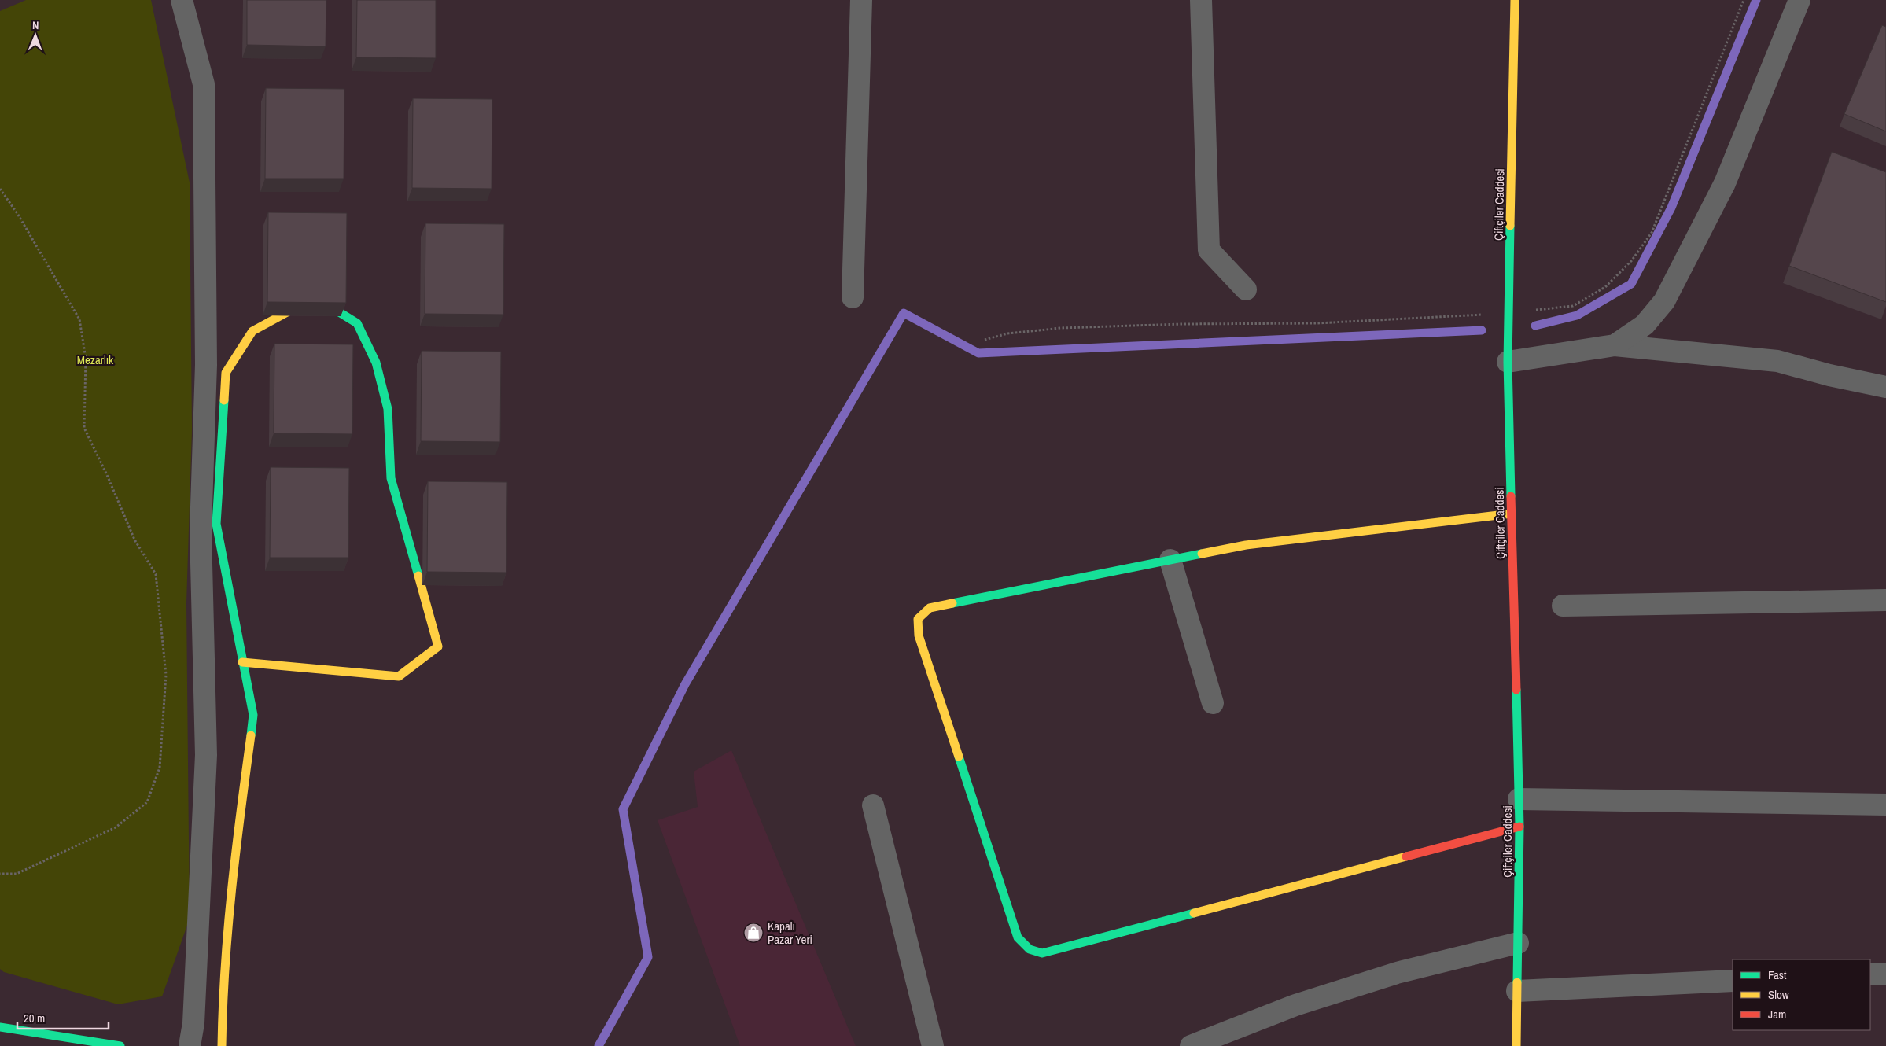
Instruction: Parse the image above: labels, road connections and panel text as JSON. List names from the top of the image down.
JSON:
{
  "streets": {
    "street": ["Çiftçiler Caddesi"]
  },
  "parks": ["Mezarlık"],
  "places": {
    "shop": ["Kapalı Pazar Yeri"]
  },
  "legend": ["Fast", "Slow", "Jam"],
  "scale_bar": "20 m",
  "north": "top"
}
